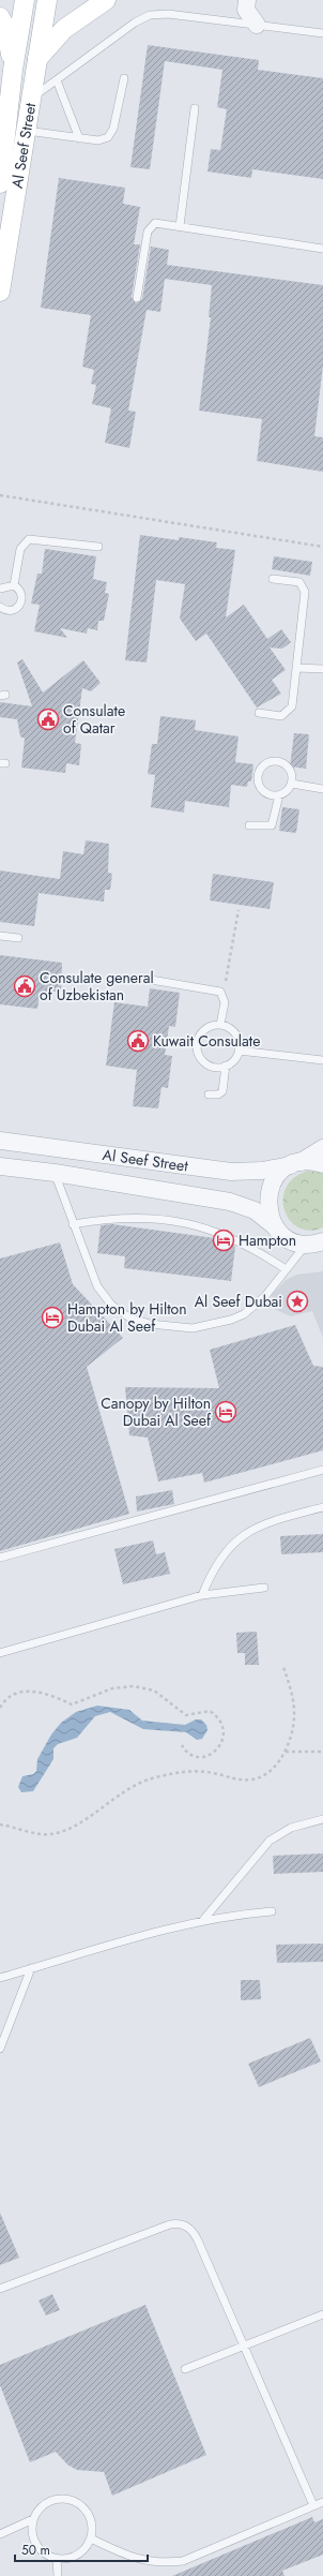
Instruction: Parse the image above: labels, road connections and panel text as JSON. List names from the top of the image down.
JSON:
{
  "streets": {
    "main road": ["Al Seef Street"]
  },
  "places": {
    "public building": ["Consulate of Qatar", "Consulate general of Uzbekistan", "Kuwait Consulate"],
    "hotel": ["Hampton", "Hampton by Hilton Dubai Al Seef", "Canopy by Hilton Dubai Al Seef"],
    "place": ["Al Seef Dubai"]
  },
  "scale_bar": "50 m"
}
